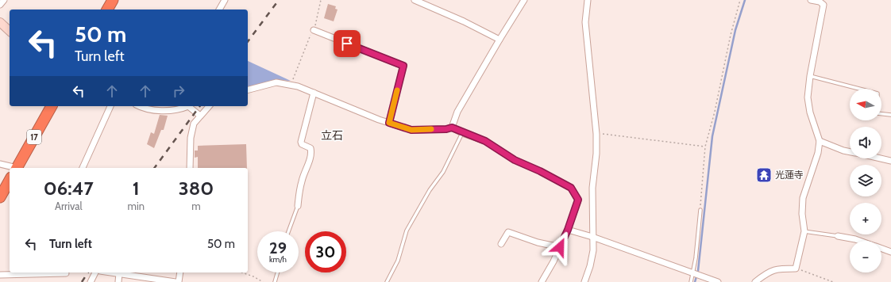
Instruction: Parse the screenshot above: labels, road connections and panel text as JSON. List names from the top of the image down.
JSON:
{
  "streets": {
    "highway": ["17"]
  },
  "districts": ["立石"],
  "places": {
    "temple": ["光蓮寺"]
  },
  "north": "left",
  "page": {
    "turn": ["50 m", "Turn left"],
    "map_buttons": ["+", "−"],
    "eta": [
      "06:47",
      "Arrival",
      "1",
      "min",
      "380",
      "m"
    ],
    "list": [
      {
        "name": "Turn left",
        "value": "50 m"
      }
    ],
    "speed": "29 km/h",
    "limit": "30"
  }
}
